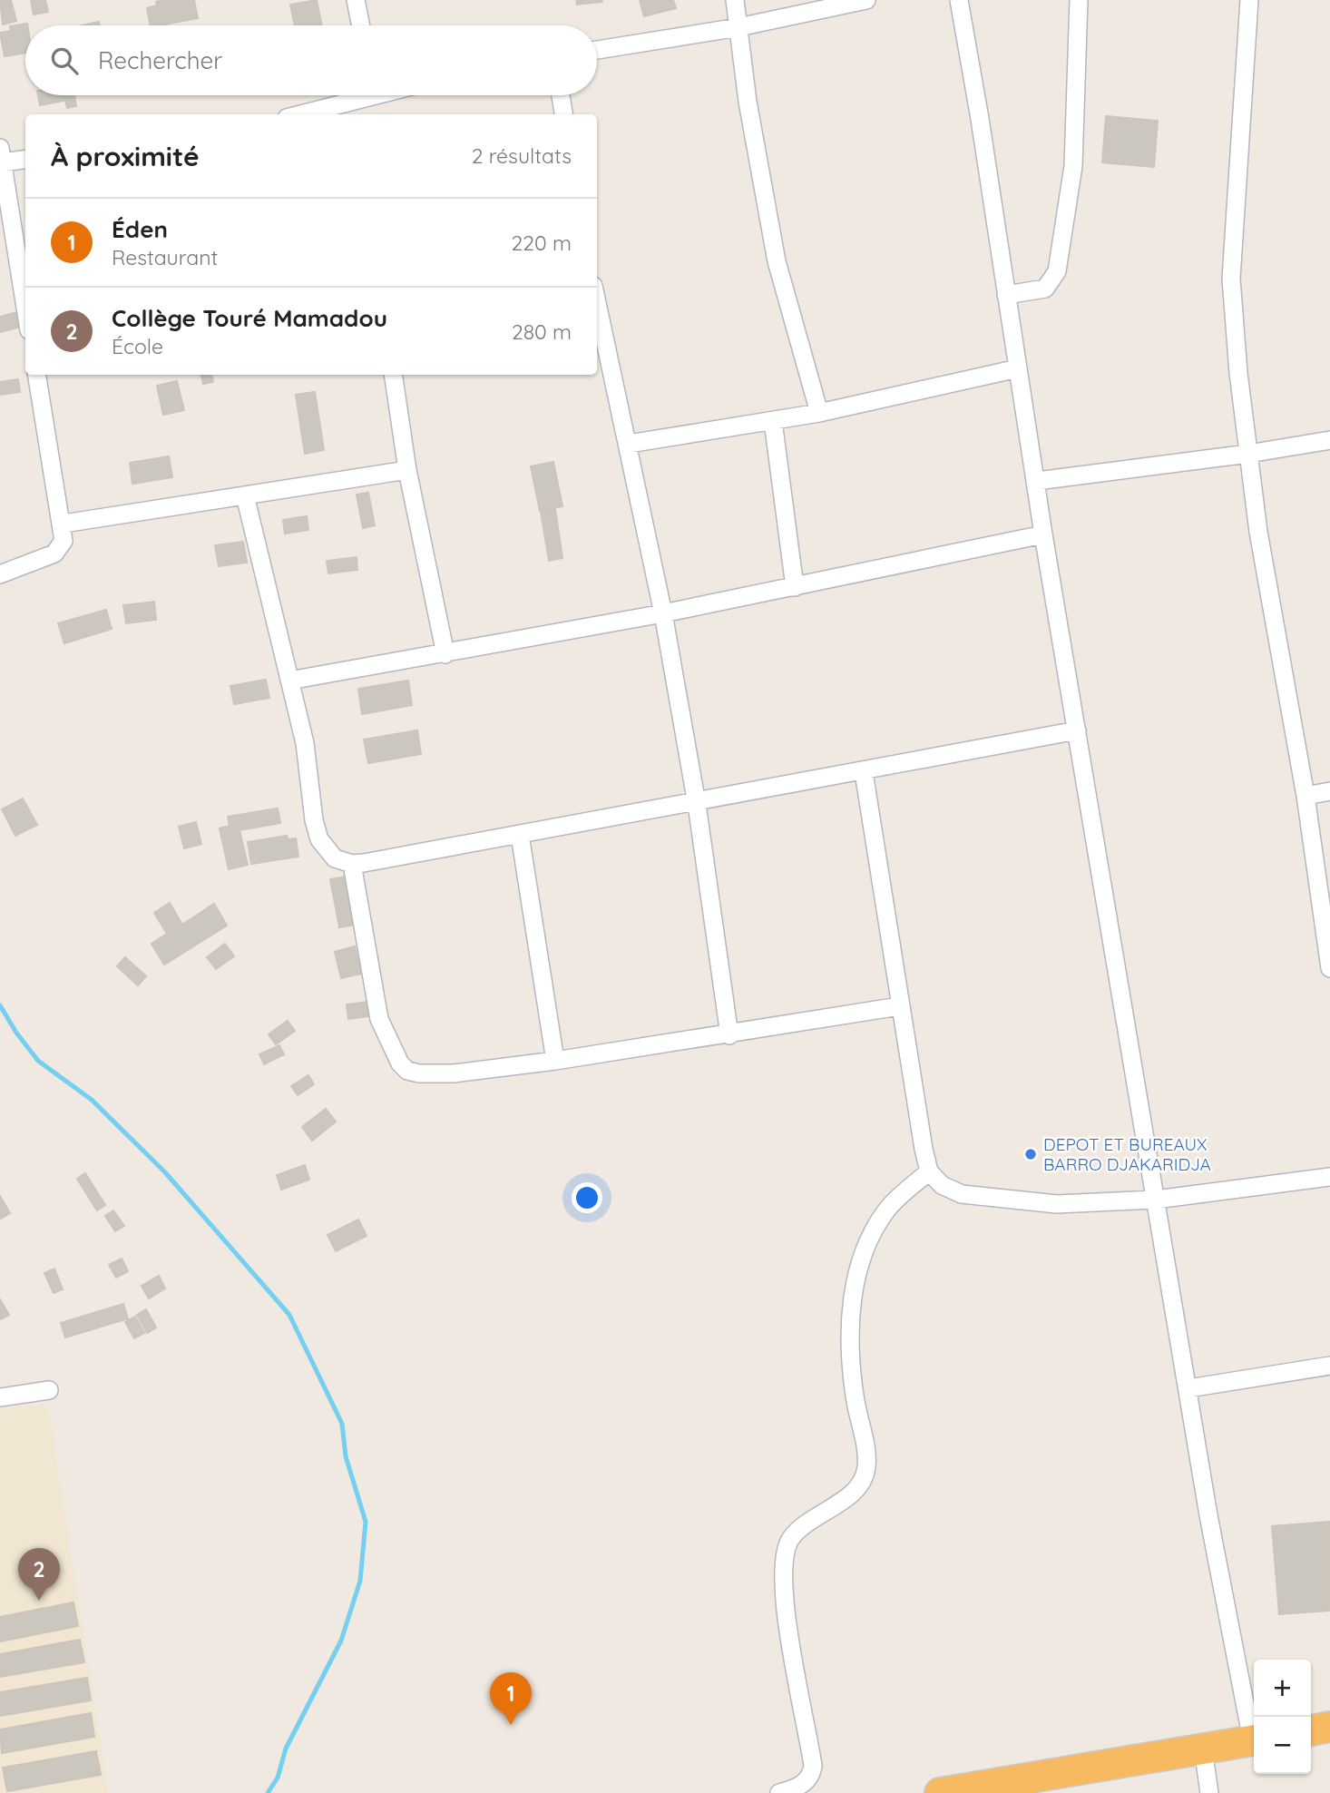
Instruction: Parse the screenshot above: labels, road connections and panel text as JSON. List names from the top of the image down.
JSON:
{
  "places": ["DEPOT ET BUREAUX BARRO DJAKARIDJA"],
  "page": {
    "search": "Rechercher",
    "heading": ["À proximité", "2 résultats"],
    "list": [
      {
        "mark": "1",
        "name": "Éden",
        "note": "Restaurant",
        "value": "220 m"
      },
      {
        "mark": "2",
        "name": "Collège Touré Mamadou",
        "note": "École",
        "value": "280 m"
      }
    ],
    "pins": ["2", "1"],
    "map_buttons": ["+", "−"]
  }
}
